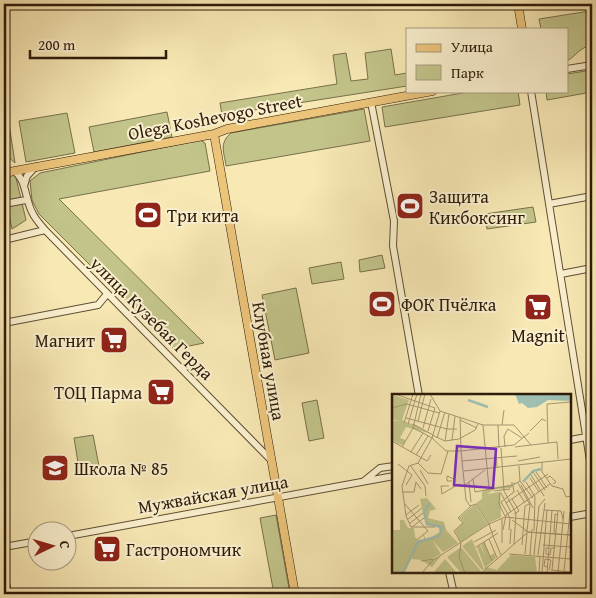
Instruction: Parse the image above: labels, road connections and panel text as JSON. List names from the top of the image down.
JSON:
{
  "streets": {
    "main road": ["Olega Koshevogo Street", "Клубная улица"],
    "street": ["улица Кузебая Герда", "Мужвайская улица"]
  },
  "crossings": [
    ["Olega Koshevogo Street", "Клубная улица"],
    ["улица Кузебая Герда", "Клубная улица"],
    ["Клубная улица", "Мужвайская улица"]
  ],
  "places": {
    "sports": ["Защита Кикбоксинг", "Три кита", "ФОК Пчёлка"],
    "supermarket": [
      "Magnit",
      "Магнит",
      "ТОЦ Парма",
      "Гастрономчик"
    ],
    "school or university": ["Школа № 85"]
  },
  "legend": ["Улица", "Парк"],
  "scale_bar": "200 m",
  "north": "right"
}
